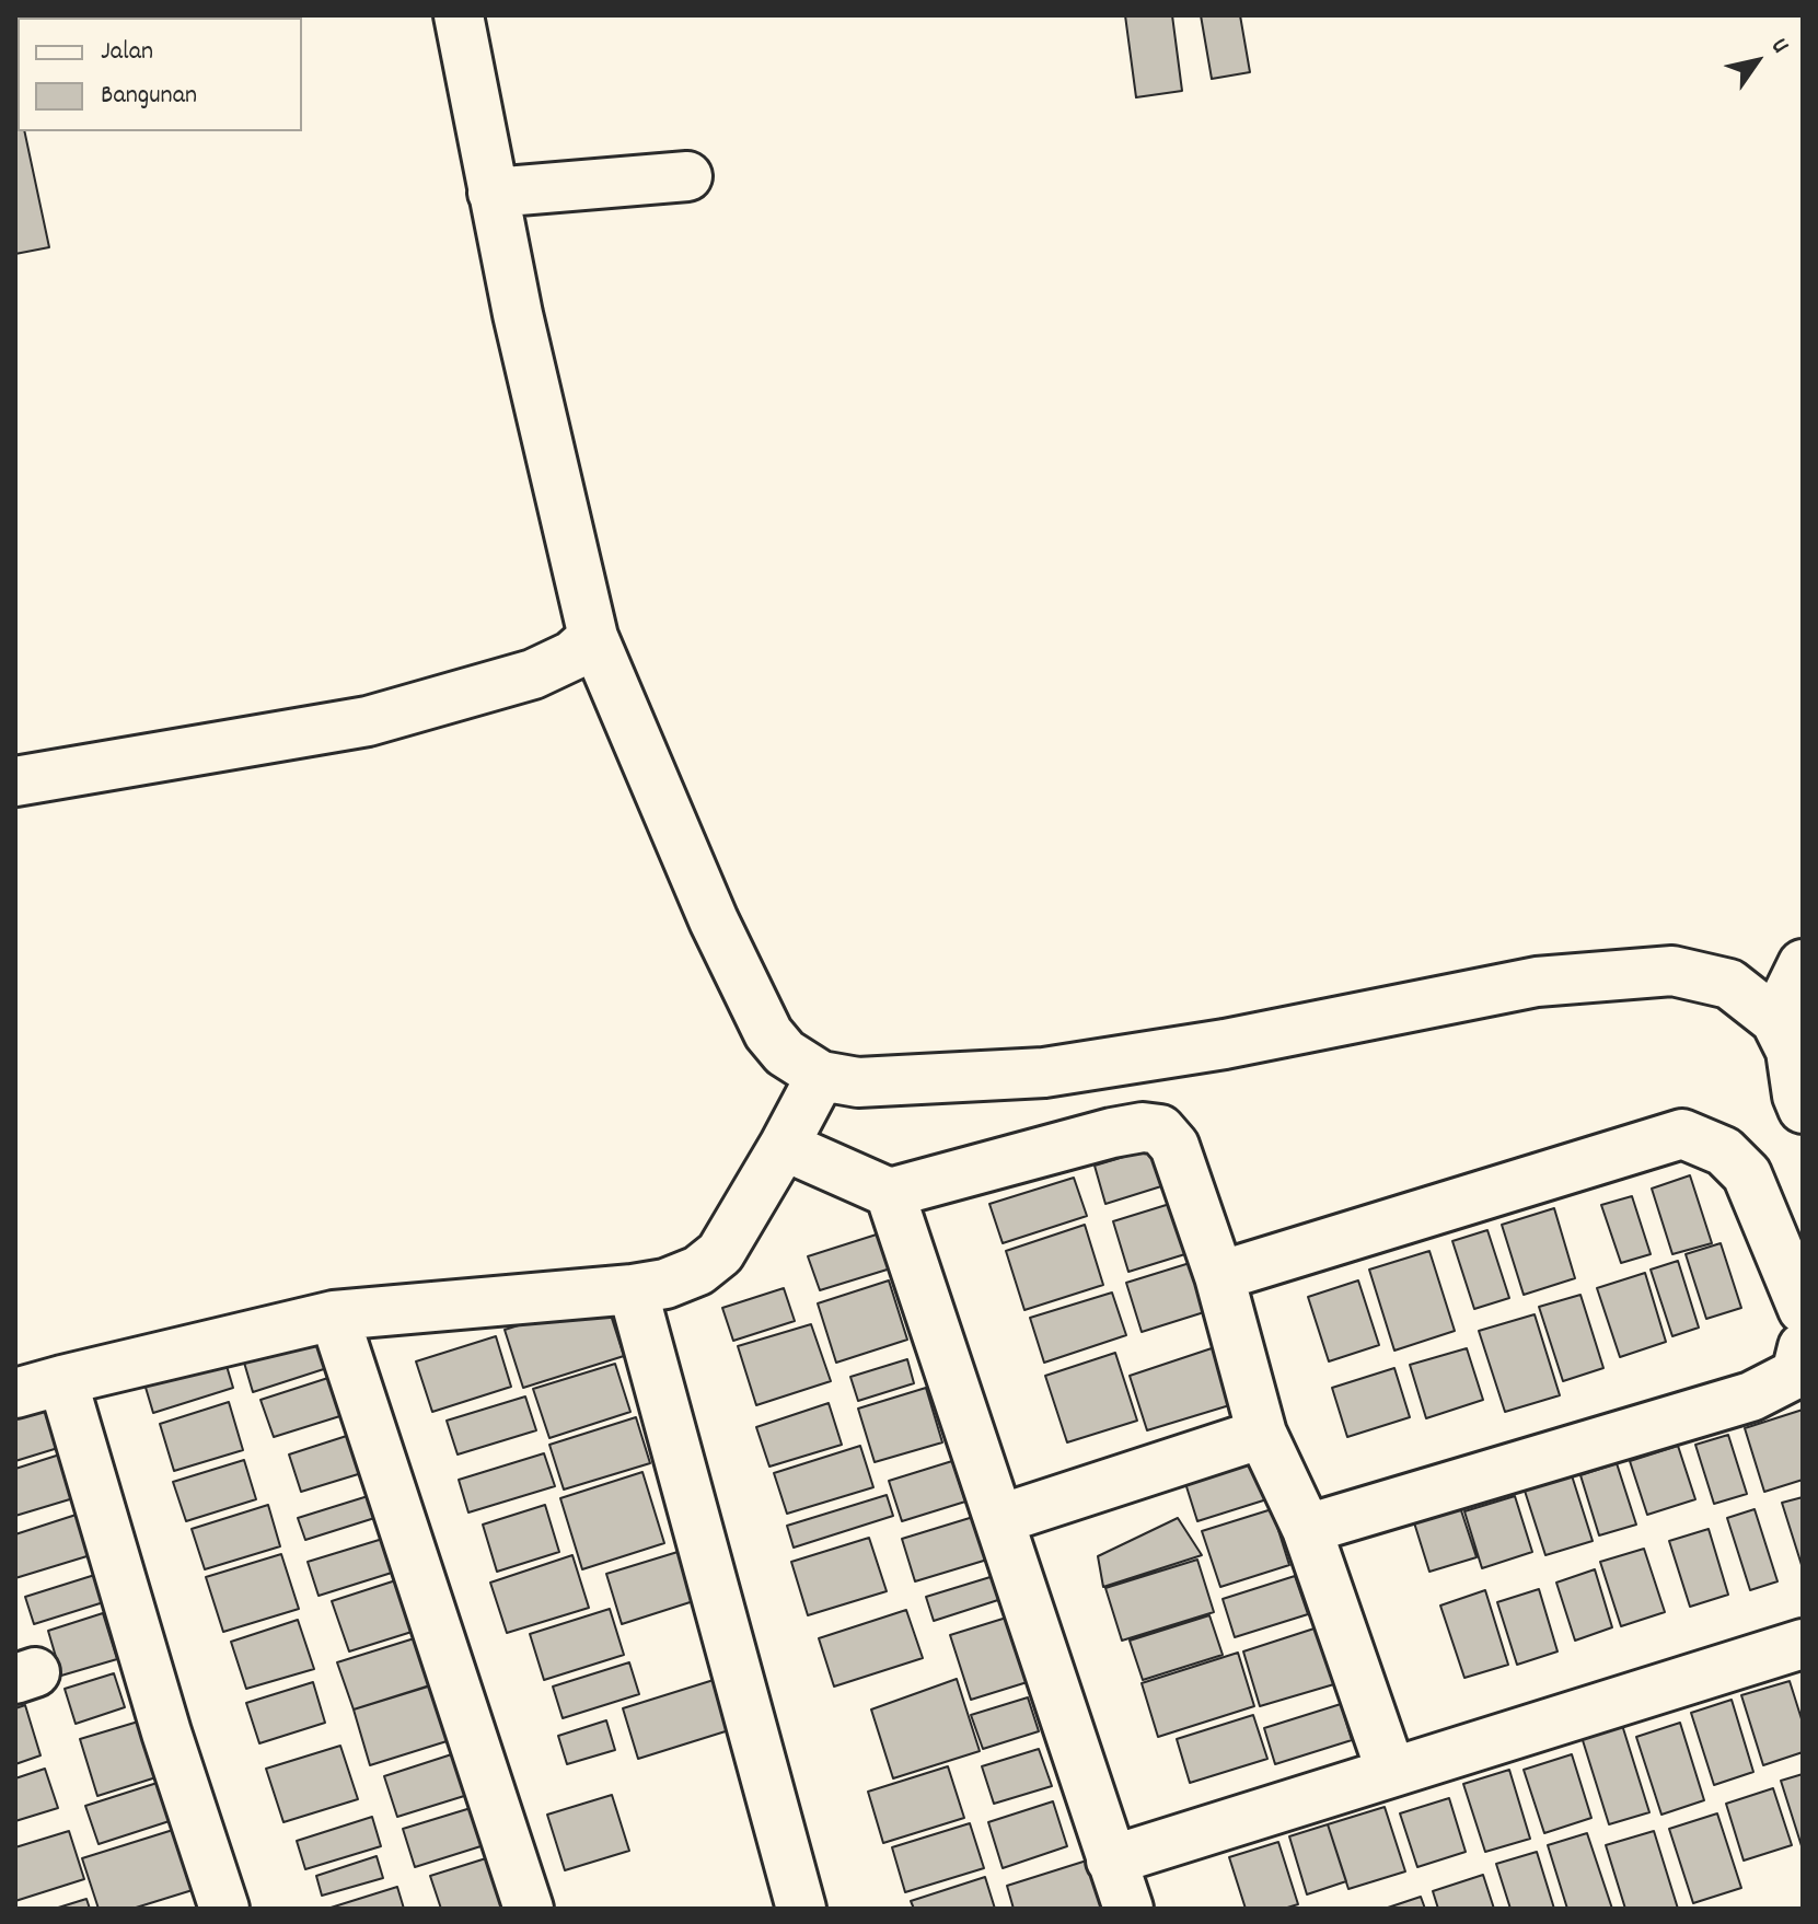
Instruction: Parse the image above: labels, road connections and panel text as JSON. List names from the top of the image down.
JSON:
{
  "legend": ["Jalan", "Bangunan"],
  "north": "top right"
}
